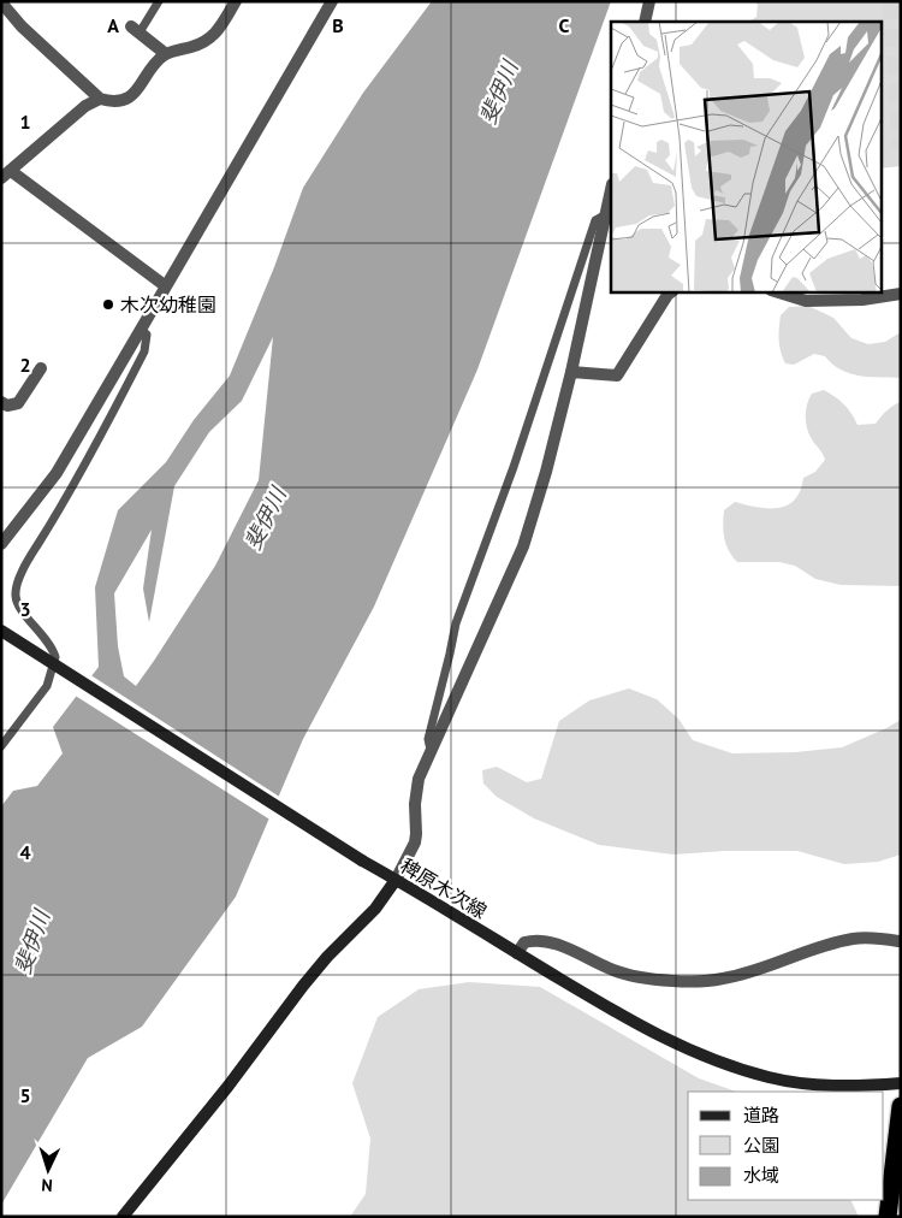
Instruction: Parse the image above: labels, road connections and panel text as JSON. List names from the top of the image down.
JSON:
{
  "streets": {
    "main road": ["稗原木次線"]
  },
  "water": ["斐伊川"],
  "places": ["木次幼稚園"],
  "legend": ["道路", "公園", "水域"],
  "north": "bottom",
  "grid": {
    "columns": ["A", "B", "C"],
    "rows": [
      "1",
      "2",
      "3",
      "4",
      "5"
    ]
  }
}
